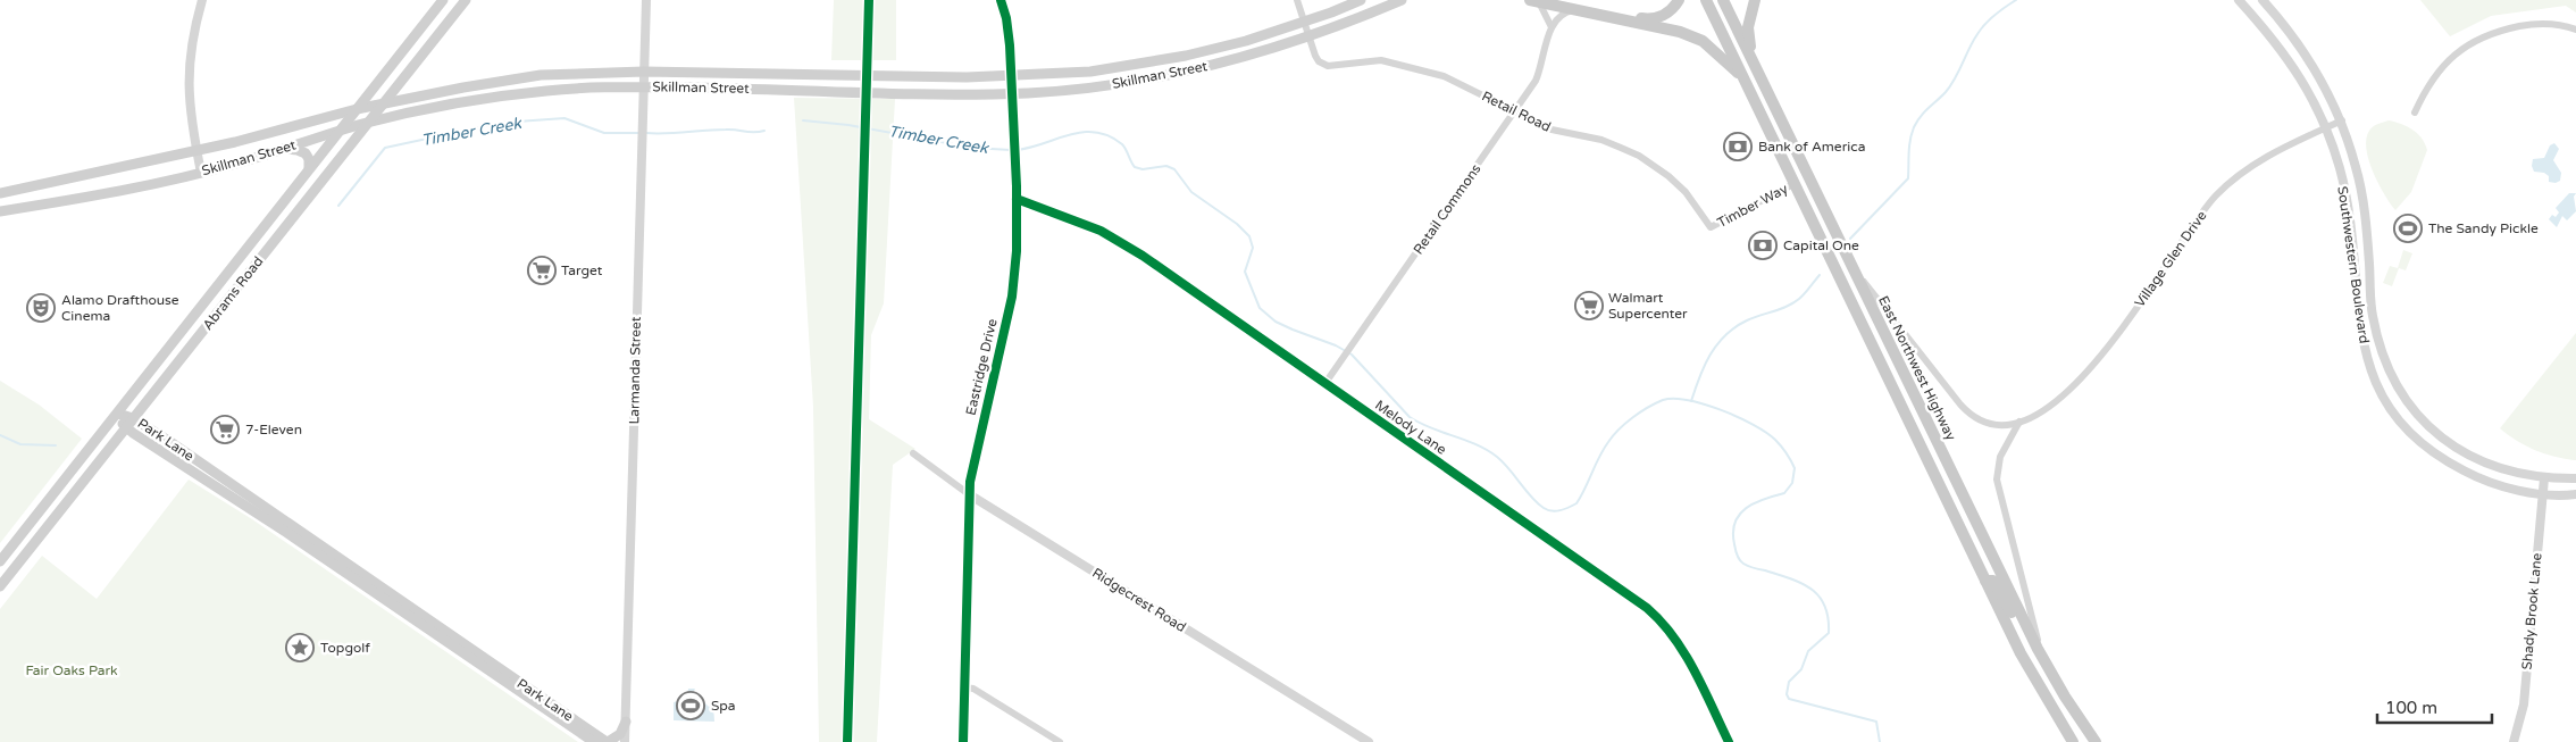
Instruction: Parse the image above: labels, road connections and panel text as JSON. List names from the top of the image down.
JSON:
{
  "streets": {
    "main road": [
      "Skillman Street",
      "Abrams Road",
      "East Northwest Highway",
      "Park Lane"
    ],
    "street": [
      "Retail Road",
      "Timber Way",
      "Retail Commons",
      "Village Glen Drive",
      "Southwestern Boulevard",
      "Eastridge Drive",
      "Larmanda Street",
      "Melody Lane",
      "Ridgecrest Road",
      "Shady Brook Lane"
    ]
  },
  "crossings": [
    ["Skillman Street", "Retail Road"],
    ["Skillman Street", "Abrams Road"],
    ["Skillman Street", "Eastridge Drive"],
    ["Skillman Street", "Larmanda Street"],
    ["Retail Road", "Timber Way"],
    ["Retail Road", "Retail Commons"],
    ["Retail Commons", "Melody Lane"],
    ["Village Glen Drive", "Southwestern Boulevard"],
    ["Village Glen Drive", "East Northwest Highway"],
    ["Southwestern Boulevard", "Shady Brook Lane"],
    ["Abrams Road", "Park Lane"],
    ["Eastridge Drive", "Melody Lane"],
    ["Eastridge Drive", "Ridgecrest Road"]
  ],
  "water": ["Timber Creek"],
  "parks": ["Fair Oaks Park"],
  "places": {
    "bank": ["Bank of America", "Capital One"],
    "sports": ["The Sandy Pickle", "Spa"],
    "supermarket": ["Target", "Walmart Supercenter", "7-Eleven"],
    "theatre": ["Alamo Drafthouse Cinema"],
    "place": ["Topgolf"]
  },
  "scale_bar": "100 m"
}
